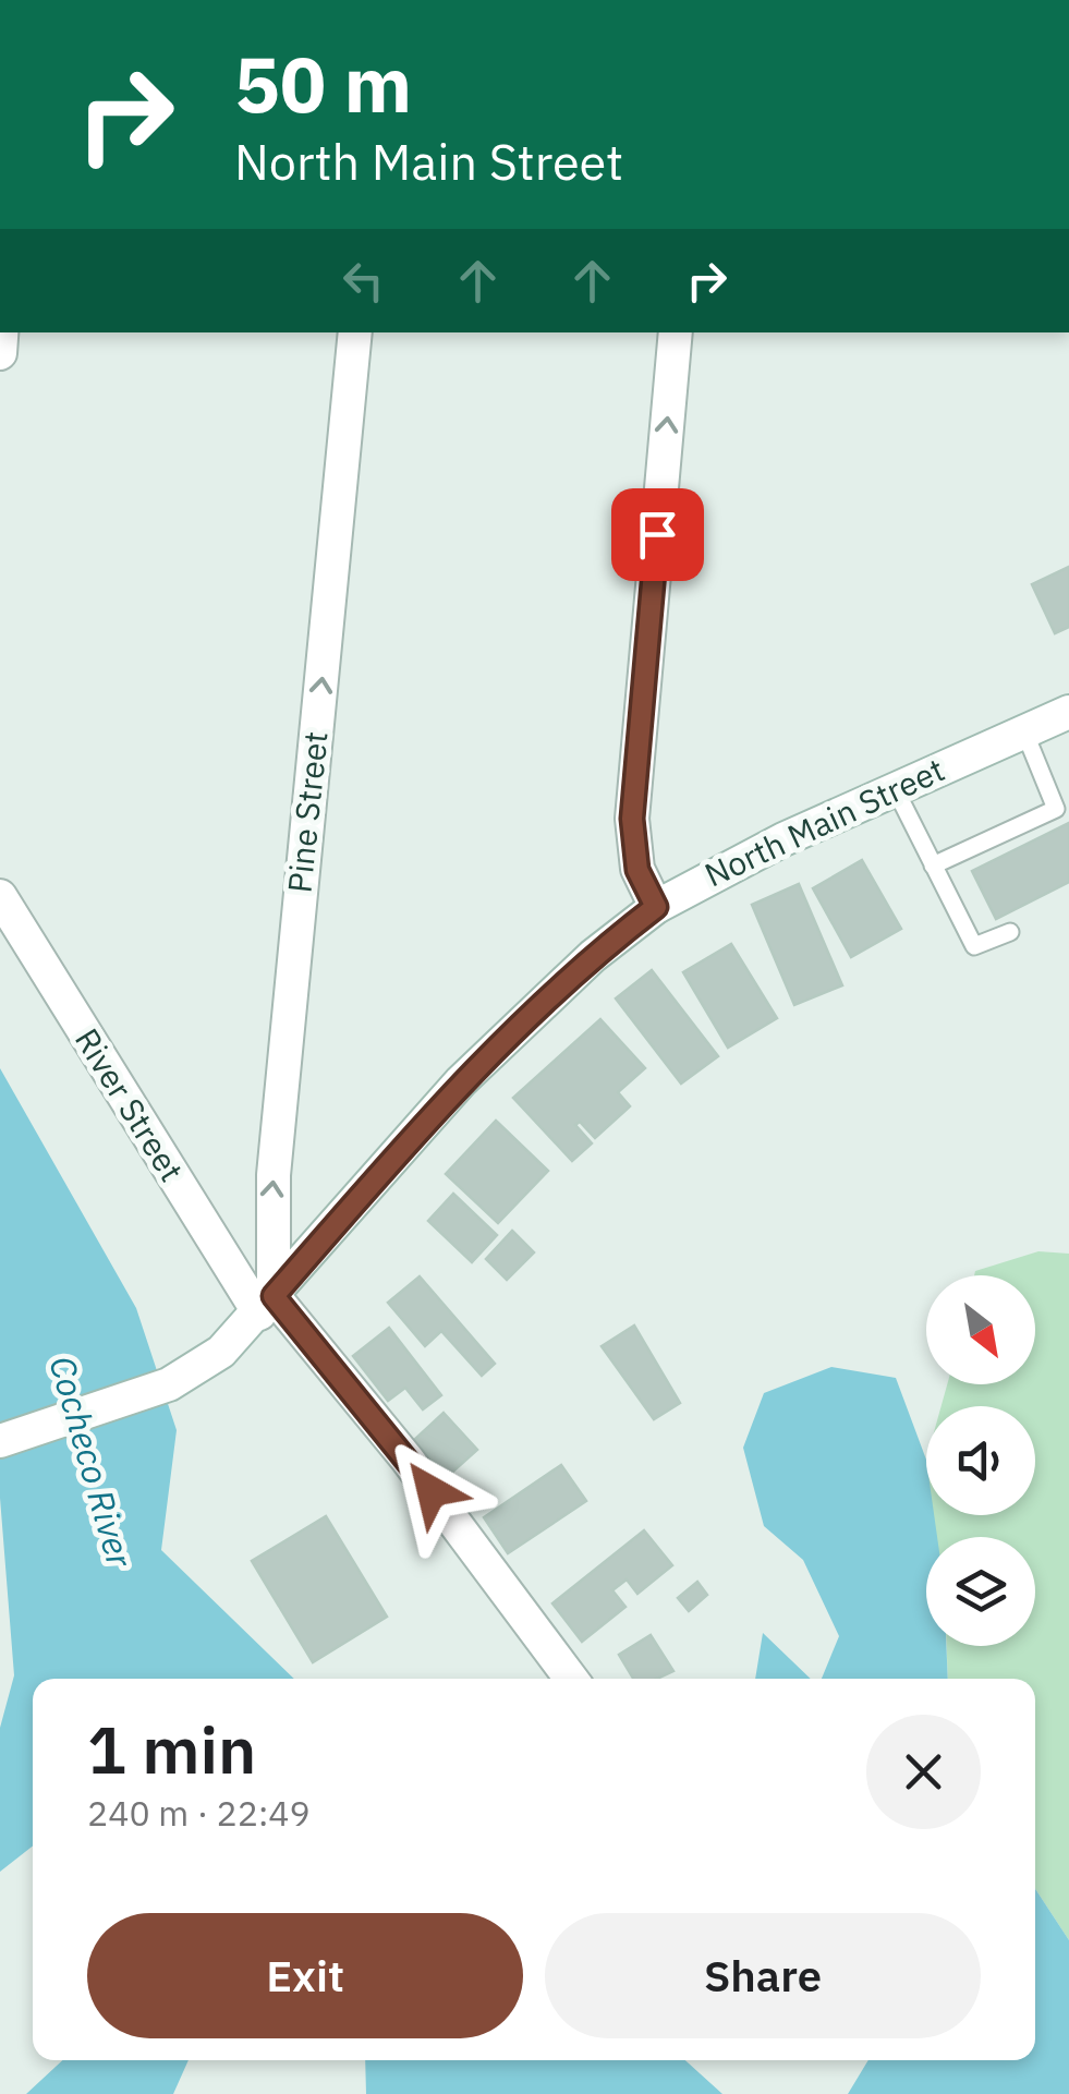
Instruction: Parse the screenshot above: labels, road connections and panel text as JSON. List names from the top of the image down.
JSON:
{
  "streets": {
    "street": ["Pine Street", "North Main Street", "River Street"]
  },
  "crossings": [
    ["Pine Street", "North Main Street"],
    ["Pine Street", "River Street"],
    ["North Main Street", "River Street"]
  ],
  "one_way": ["Pine Street"],
  "water": ["Cocheco River"],
  "north": "bottom right",
  "page": {
    "turn": ["50 m", "North Main Street"],
    "heading": ["1 min", "240 m · 22:49"],
    "buttons": ["Exit", "Share"]
  }
}
